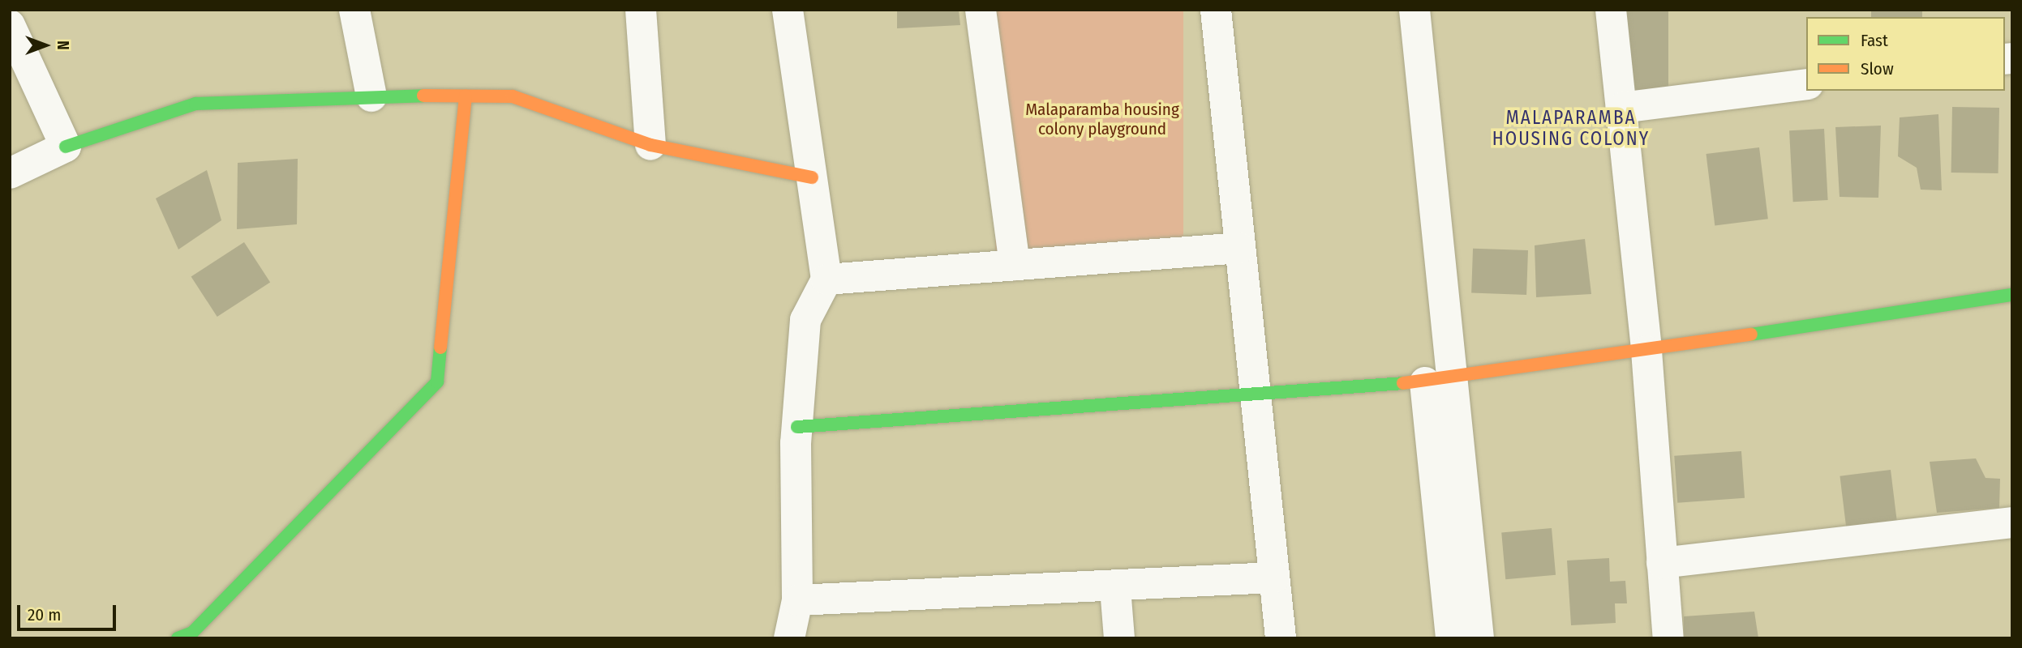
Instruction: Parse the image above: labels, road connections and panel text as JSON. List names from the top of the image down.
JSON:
{
  "districts": ["MALAPARAMBA HOUSING COLONY"],
  "parks": ["Malaparamba housing colony playground"],
  "legend": ["Fast", "Slow"],
  "scale_bar": "20 m",
  "north": "right"
}
